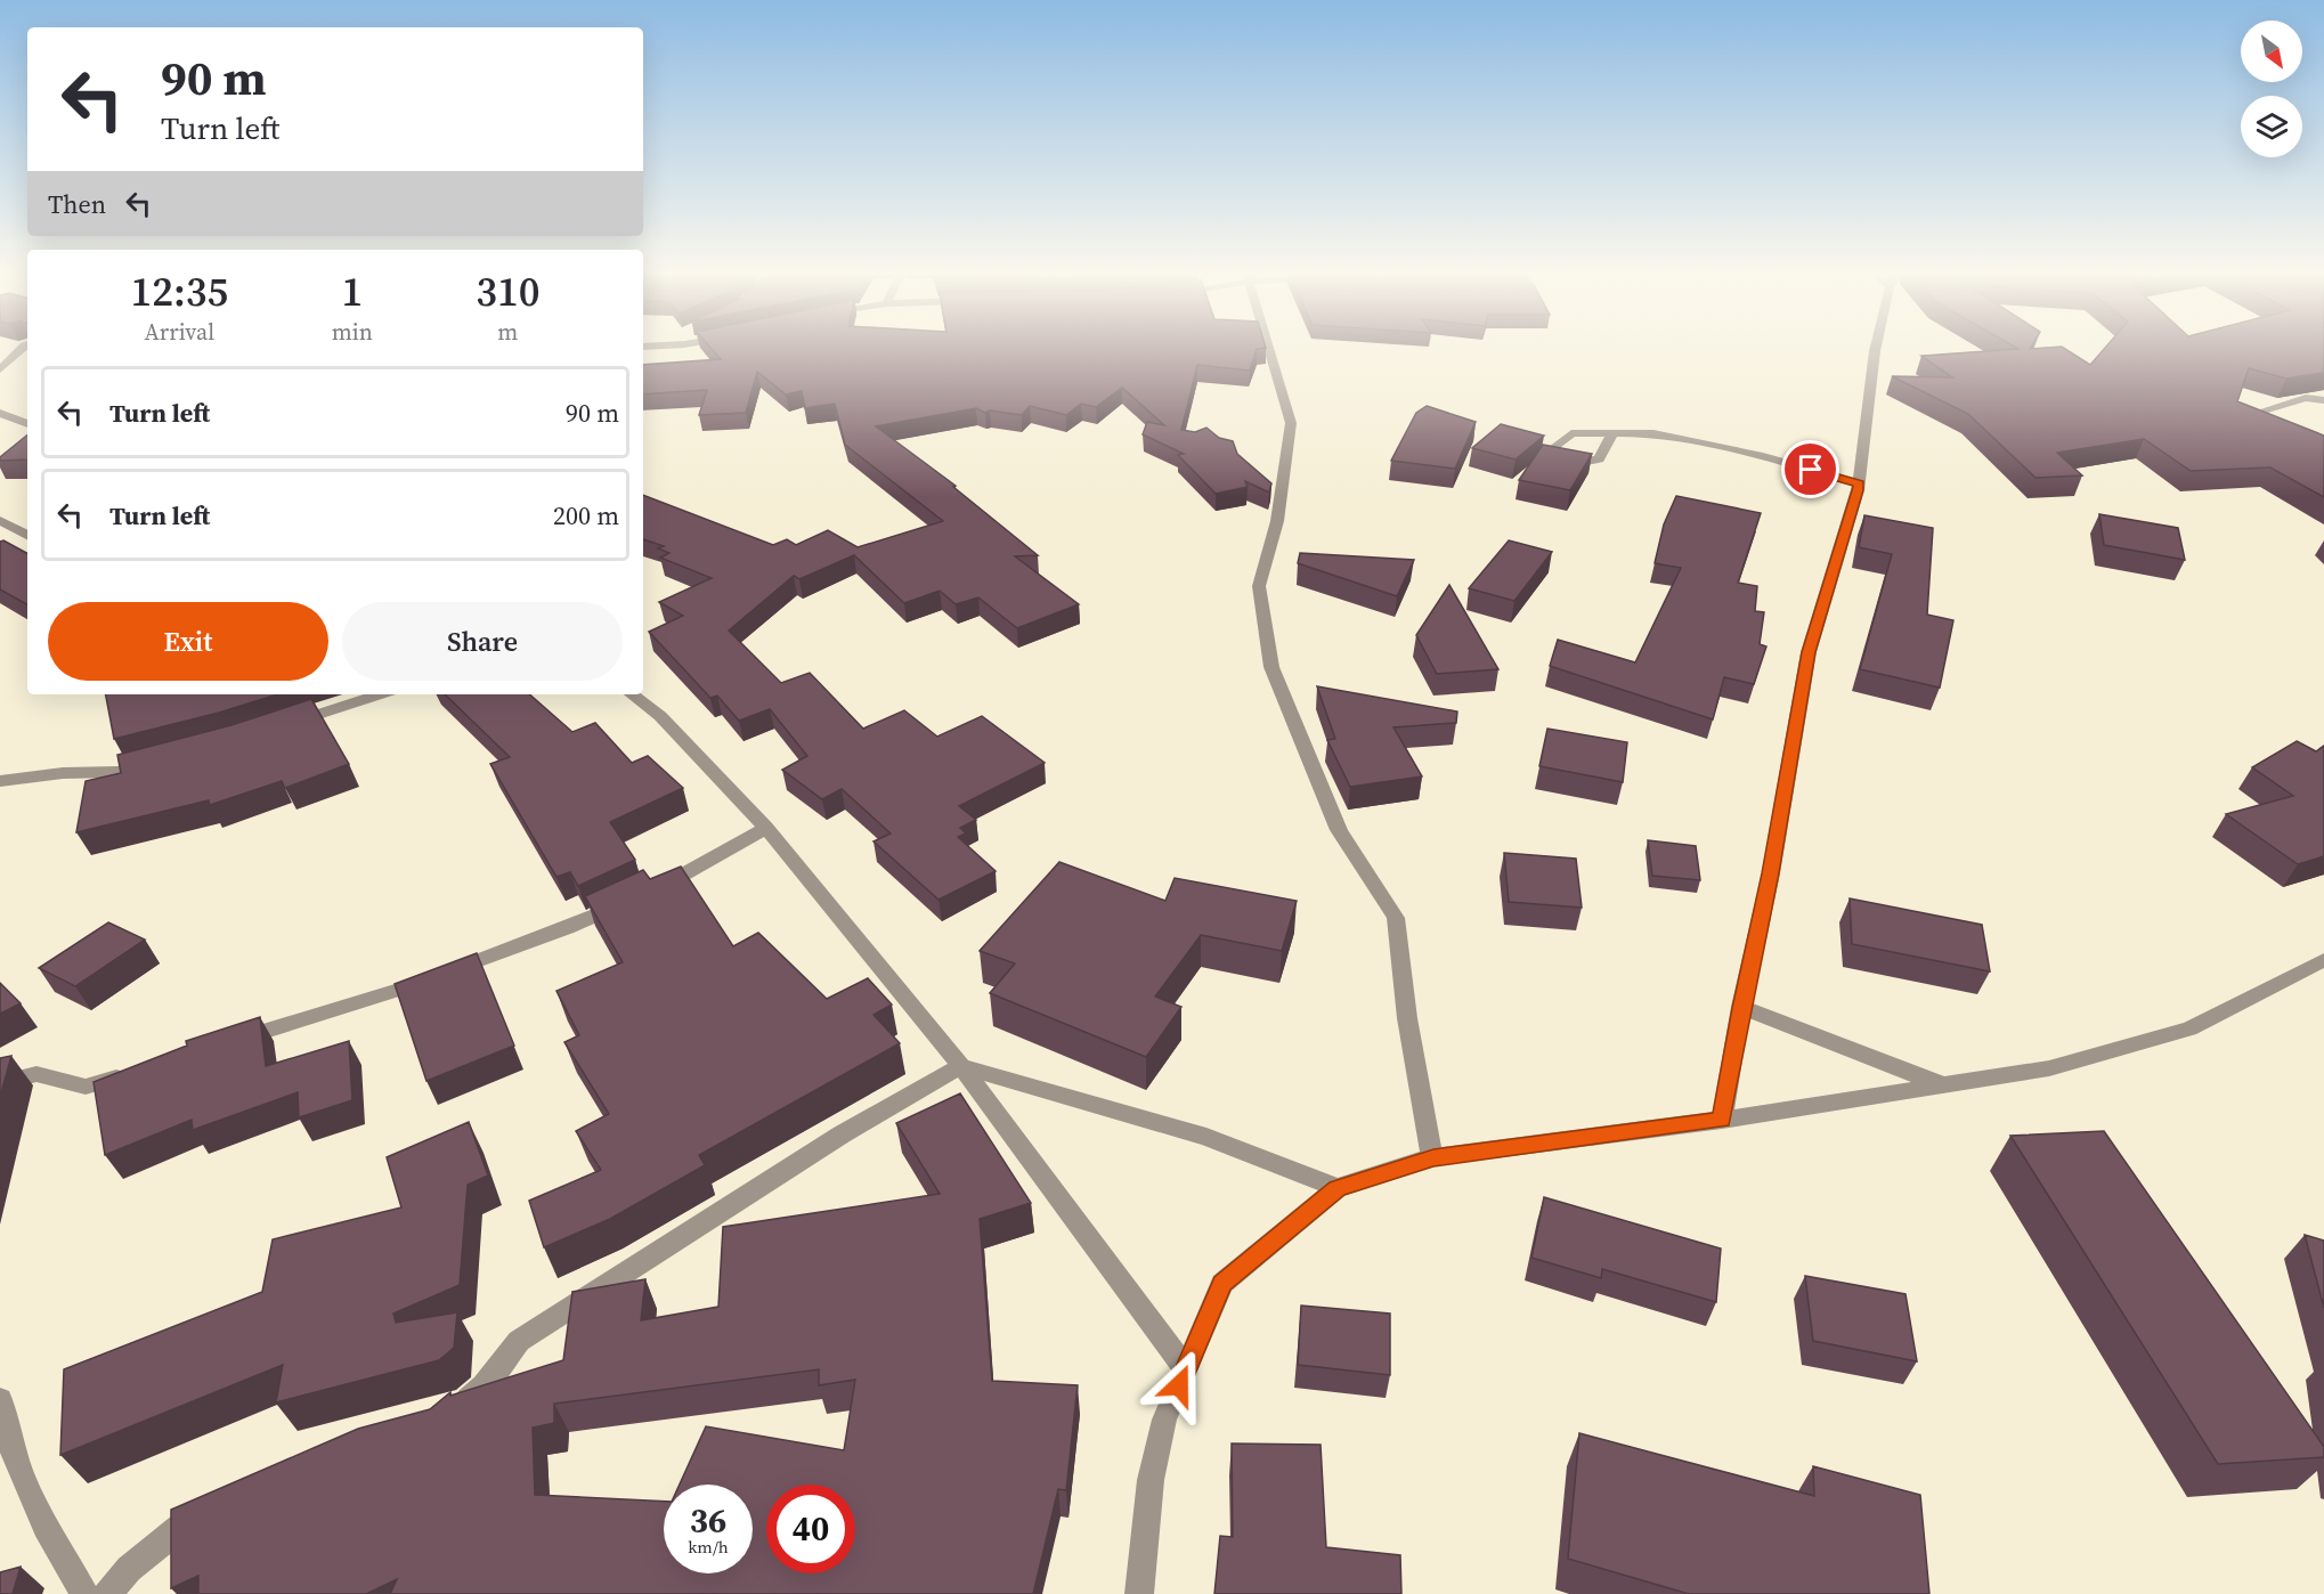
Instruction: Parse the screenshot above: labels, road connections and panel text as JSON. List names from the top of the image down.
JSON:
{
  "north": "bottom right",
  "page": {
    "turn": ["90 m", "Turn left"],
    "then": "Then",
    "eta": [
      "12:35",
      "Arrival",
      "1",
      "min",
      "310",
      "m"
    ],
    "list": [
      {
        "name": "Turn left",
        "value": "90 m"
      },
      {
        "name": "Turn left",
        "value": "200 m"
      }
    ],
    "buttons": ["Exit", "Share"],
    "speed": "36 km/h",
    "limit": "40"
  }
}
